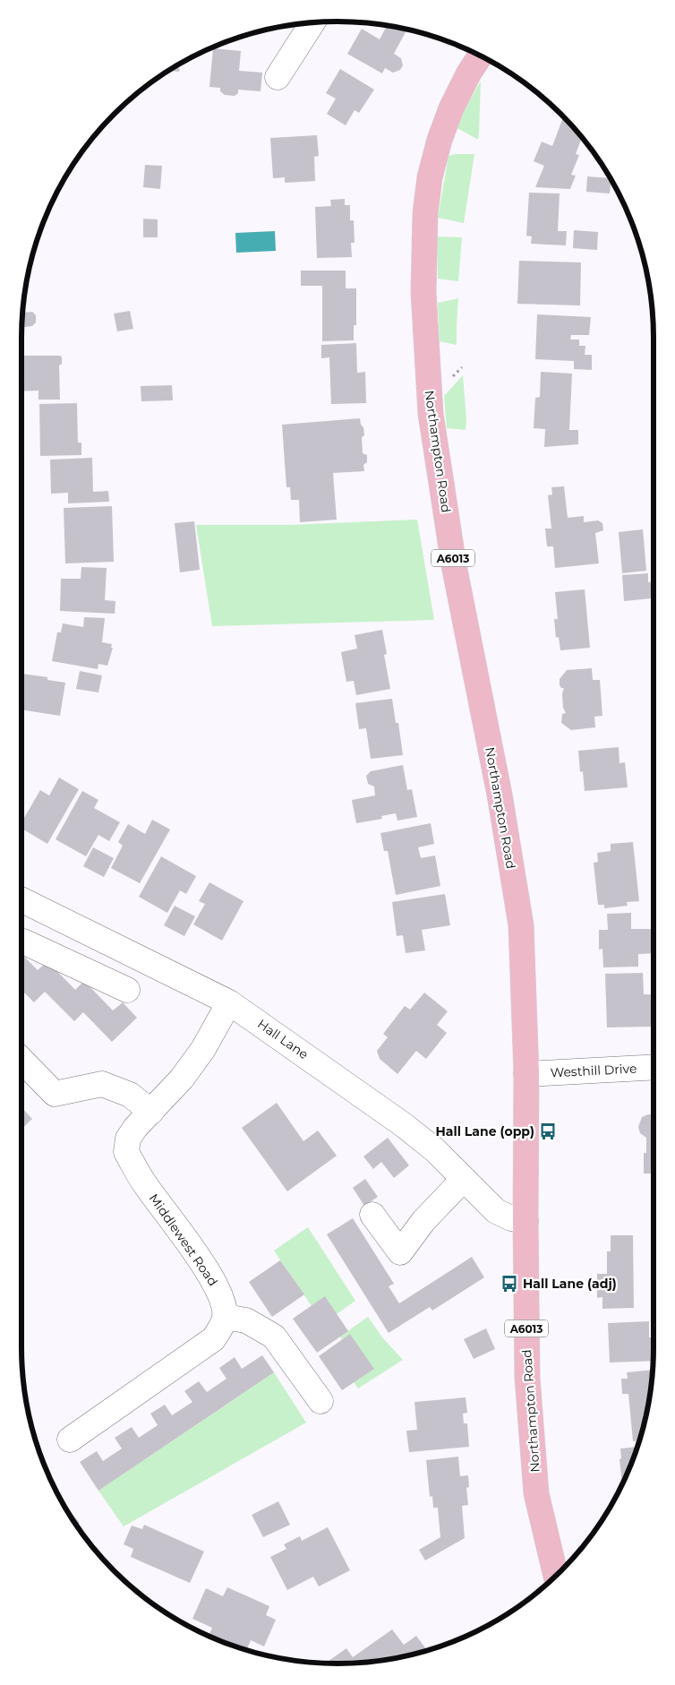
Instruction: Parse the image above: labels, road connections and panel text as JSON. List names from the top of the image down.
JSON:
{
  "streets": {
    "main road": ["Northampton Road", "A6013"],
    "street": ["Hall Lane", "Westhill Drive", "Middlewest Road"]
  },
  "crossings": [
    ["Northampton Road", "Hall Lane"],
    ["Northampton Road", "Westhill Drive"],
    ["Hall Lane", "Middlewest Road"]
  ],
  "places": {
    "bus stop": ["Hall Lane (opp)", "Hall Lane (adj)"]
  }
}
